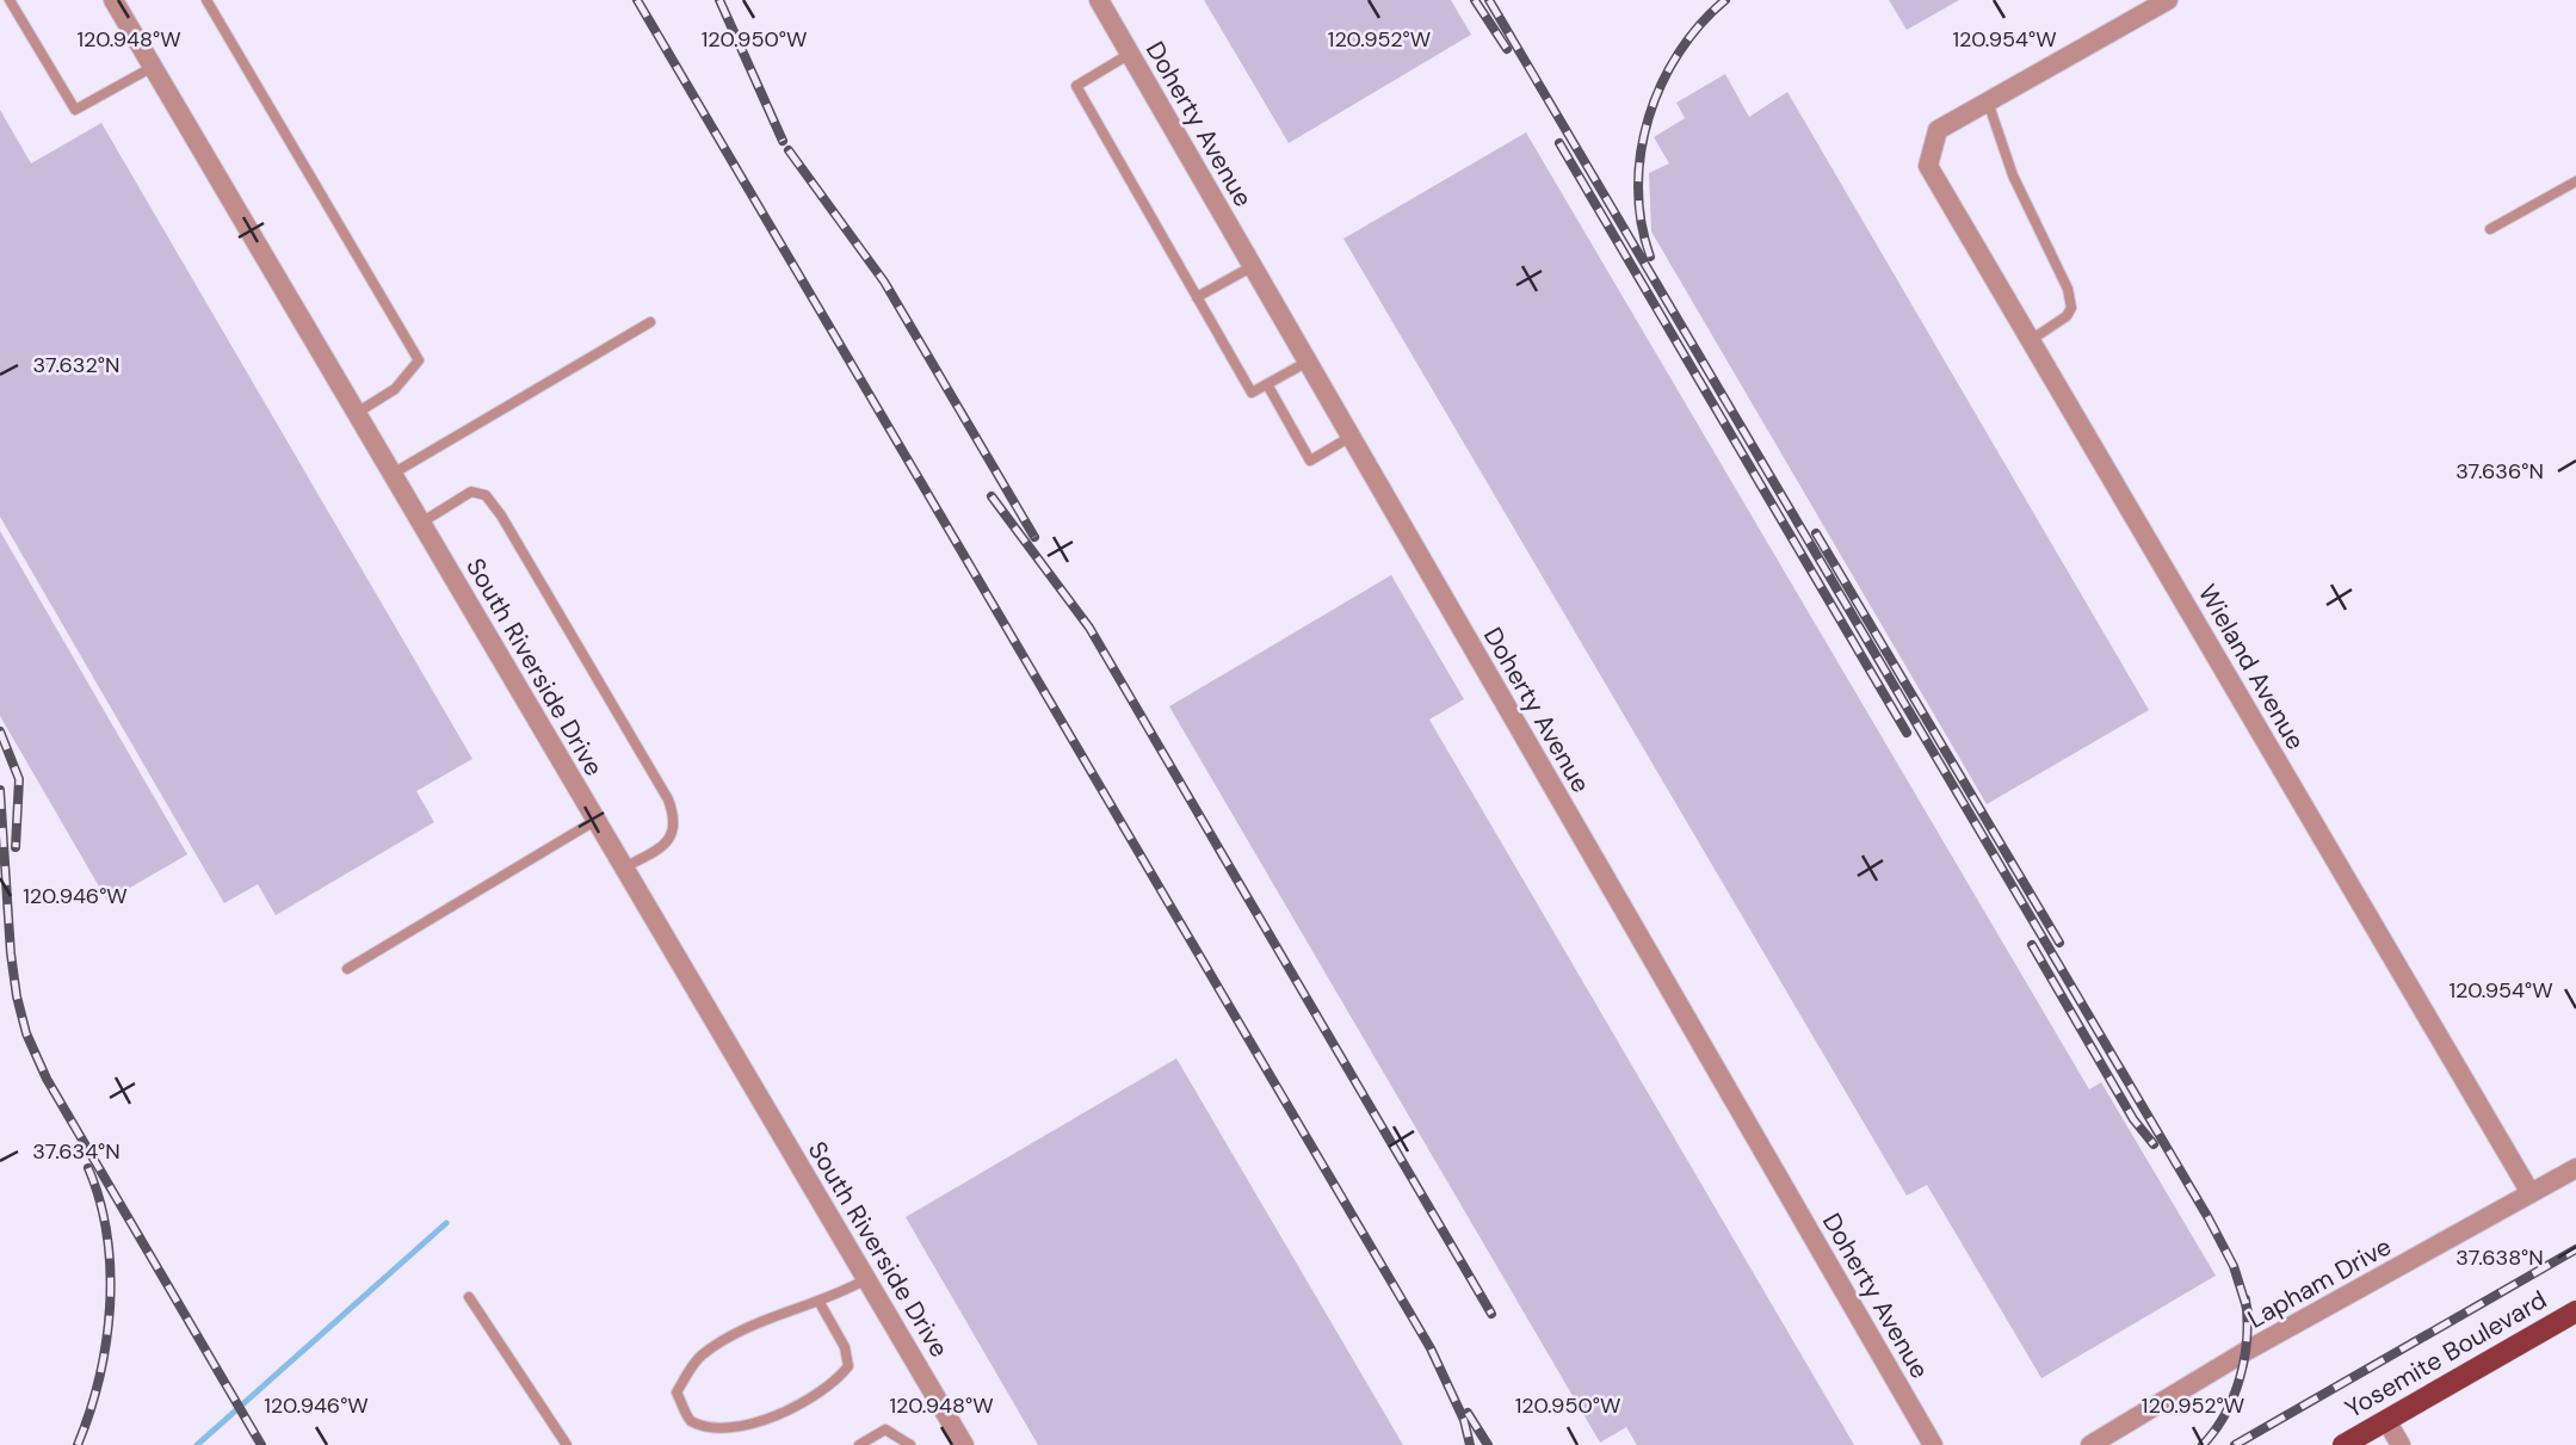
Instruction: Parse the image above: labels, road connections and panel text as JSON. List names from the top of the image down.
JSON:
{
  "streets": {
    "main road": ["Yosemite Boulevard"],
    "street": [
      "Doherty Avenue",
      "South Riverside Drive",
      "Wieland Avenue",
      "Lapham Drive"
    ]
  },
  "crossings": [
    ["Wieland Avenue", "Lapham Drive"]
  ],
  "coordinates": [
    "120.948°W",
    "120.950°W",
    "120.952°W",
    "120.954°W",
    "37.632°N",
    "37.636°N",
    "120.946°W",
    "37.634°N",
    "37.638°N"
  ]
}
